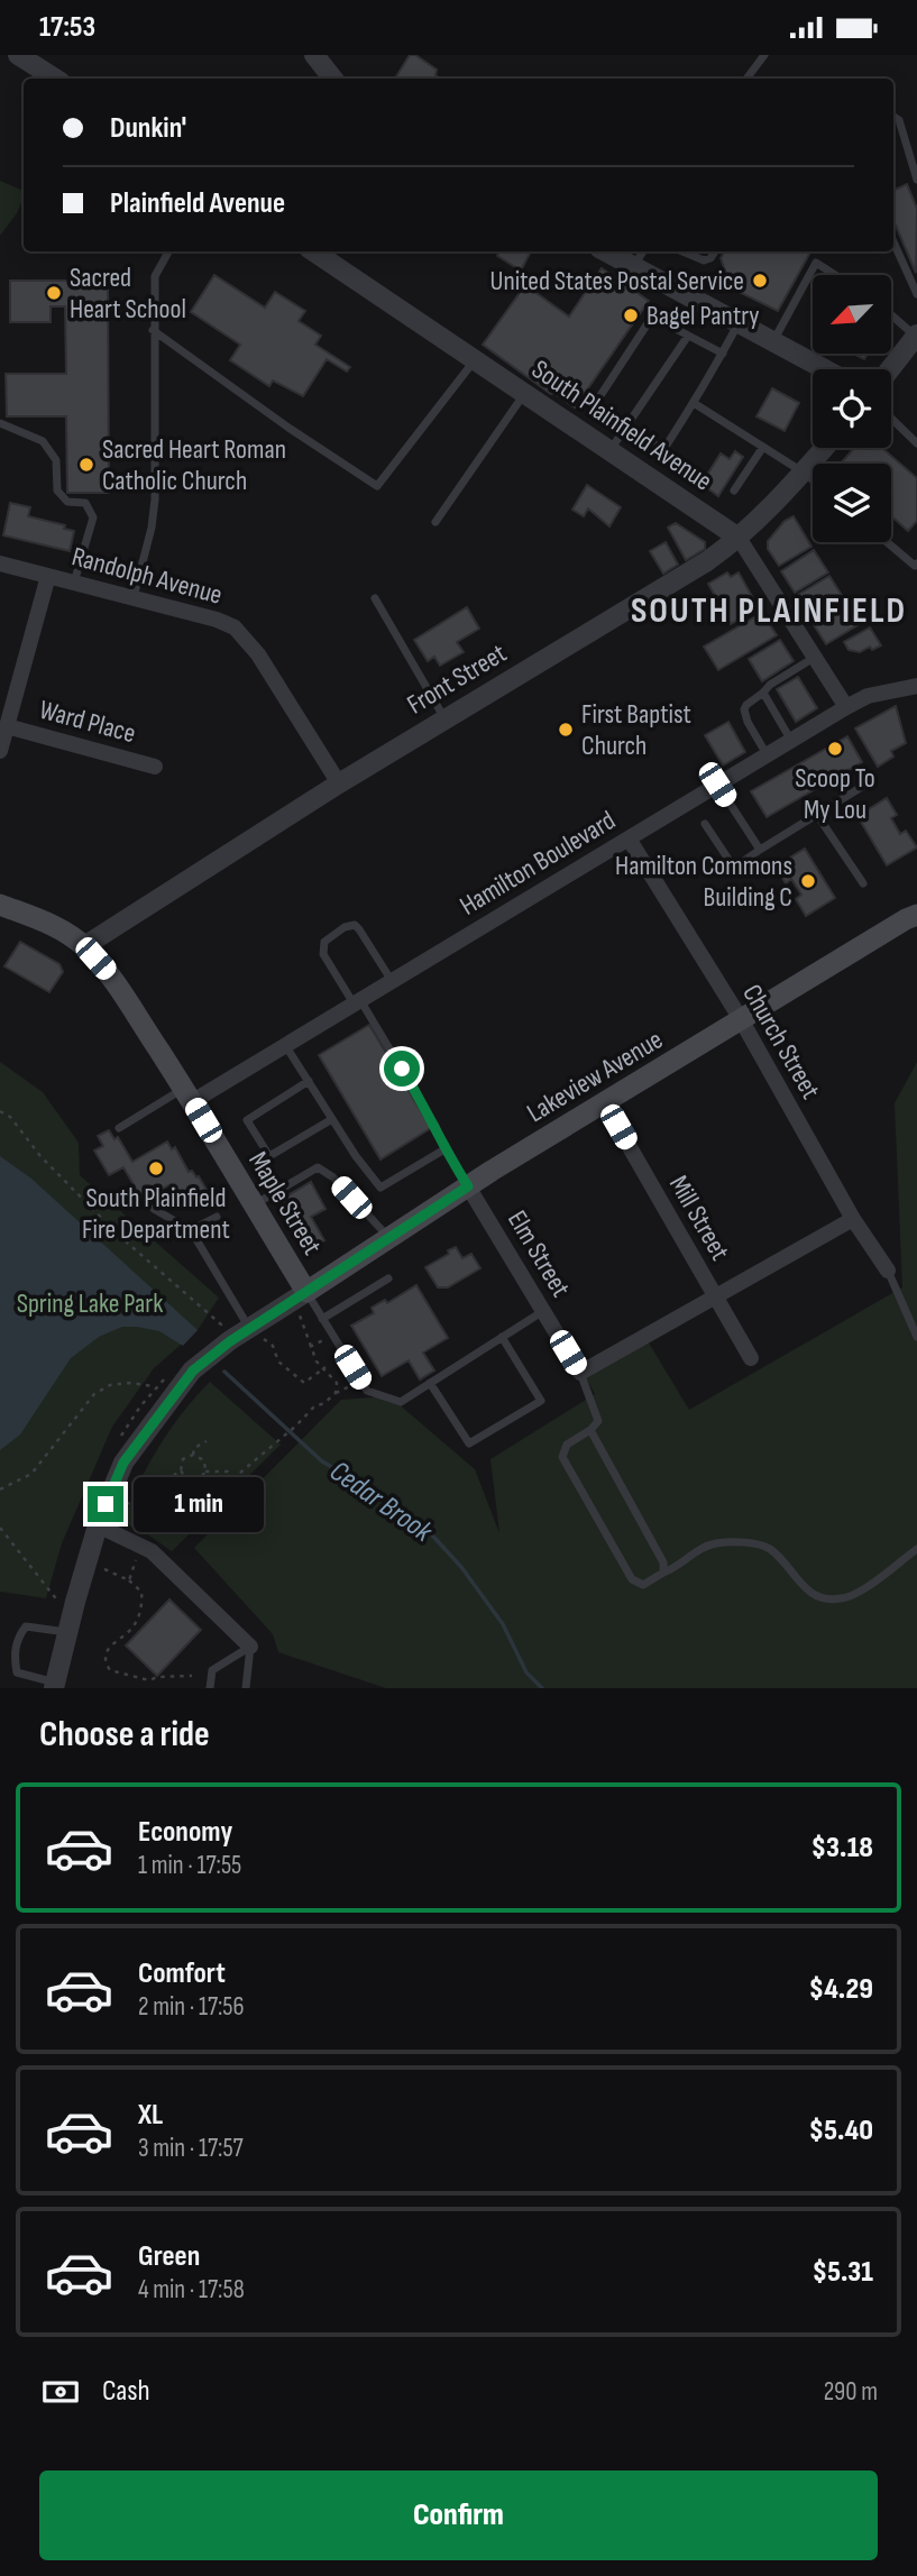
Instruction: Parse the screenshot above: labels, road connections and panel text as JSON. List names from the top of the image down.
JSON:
{
  "streets": {
    "main road": ["Lakeview Avenue", "Maple Street"],
    "street": [
      "South Plainfield Avenue",
      "Randolph Avenue",
      "Front Street",
      "Ward Place",
      "Hamilton Boulevard",
      "Church Street",
      "Mill Street",
      "Elm Street"
    ]
  },
  "crossings": [
    ["South Plainfield Avenue", "Front Street"],
    ["South Plainfield Avenue", "Hamilton Boulevard"],
    ["Randolph Avenue", "Front Street"],
    ["Front Street", "Maple Street"],
    ["Hamilton Boulevard", "Church Street"],
    ["Hamilton Boulevard", "Maple Street"],
    ["Church Street", "Lakeview Avenue"],
    ["Lakeview Avenue", "Maple Street"],
    ["Lakeview Avenue", "Mill Street"],
    ["Lakeview Avenue", "Elm Street"]
  ],
  "districts": ["SOUTH PLAINFIELD"],
  "water": ["Cedar Brook"],
  "parks": ["Spring Lake Park"],
  "places": [
    "United States Postal Service",
    "Sacred Heart School",
    "Bagel Pantry",
    "Sacred Heart Roman Catholic Church",
    "First Baptist Church",
    "Scoop To My Lou",
    "Hamilton Commons Building C",
    "South Plainfield Fire Department"
  ],
  "north": "bottom left",
  "page": {
    "status": "17:53",
    "banner": ["Dunkin'", "Plainfield Avenue"],
    "bubble": "1 min",
    "heading": "Choose a ride",
    "list": [
      {
        "name": "Economy",
        "note": "1 min · 17:55",
        "value": "$3.18"
      },
      {
        "name": "Comfort",
        "note": "2 min · 17:56",
        "value": "$4.29"
      },
      {
        "name": "XL",
        "note": "3 min · 17:57",
        "value": "$5.40"
      },
      {
        "name": "Green",
        "note": "4 min · 17:58",
        "value": "$5.31"
      }
    ],
    "pay": ["Cash", "290 m"],
    "buttons": "Confirm"
  }
}
